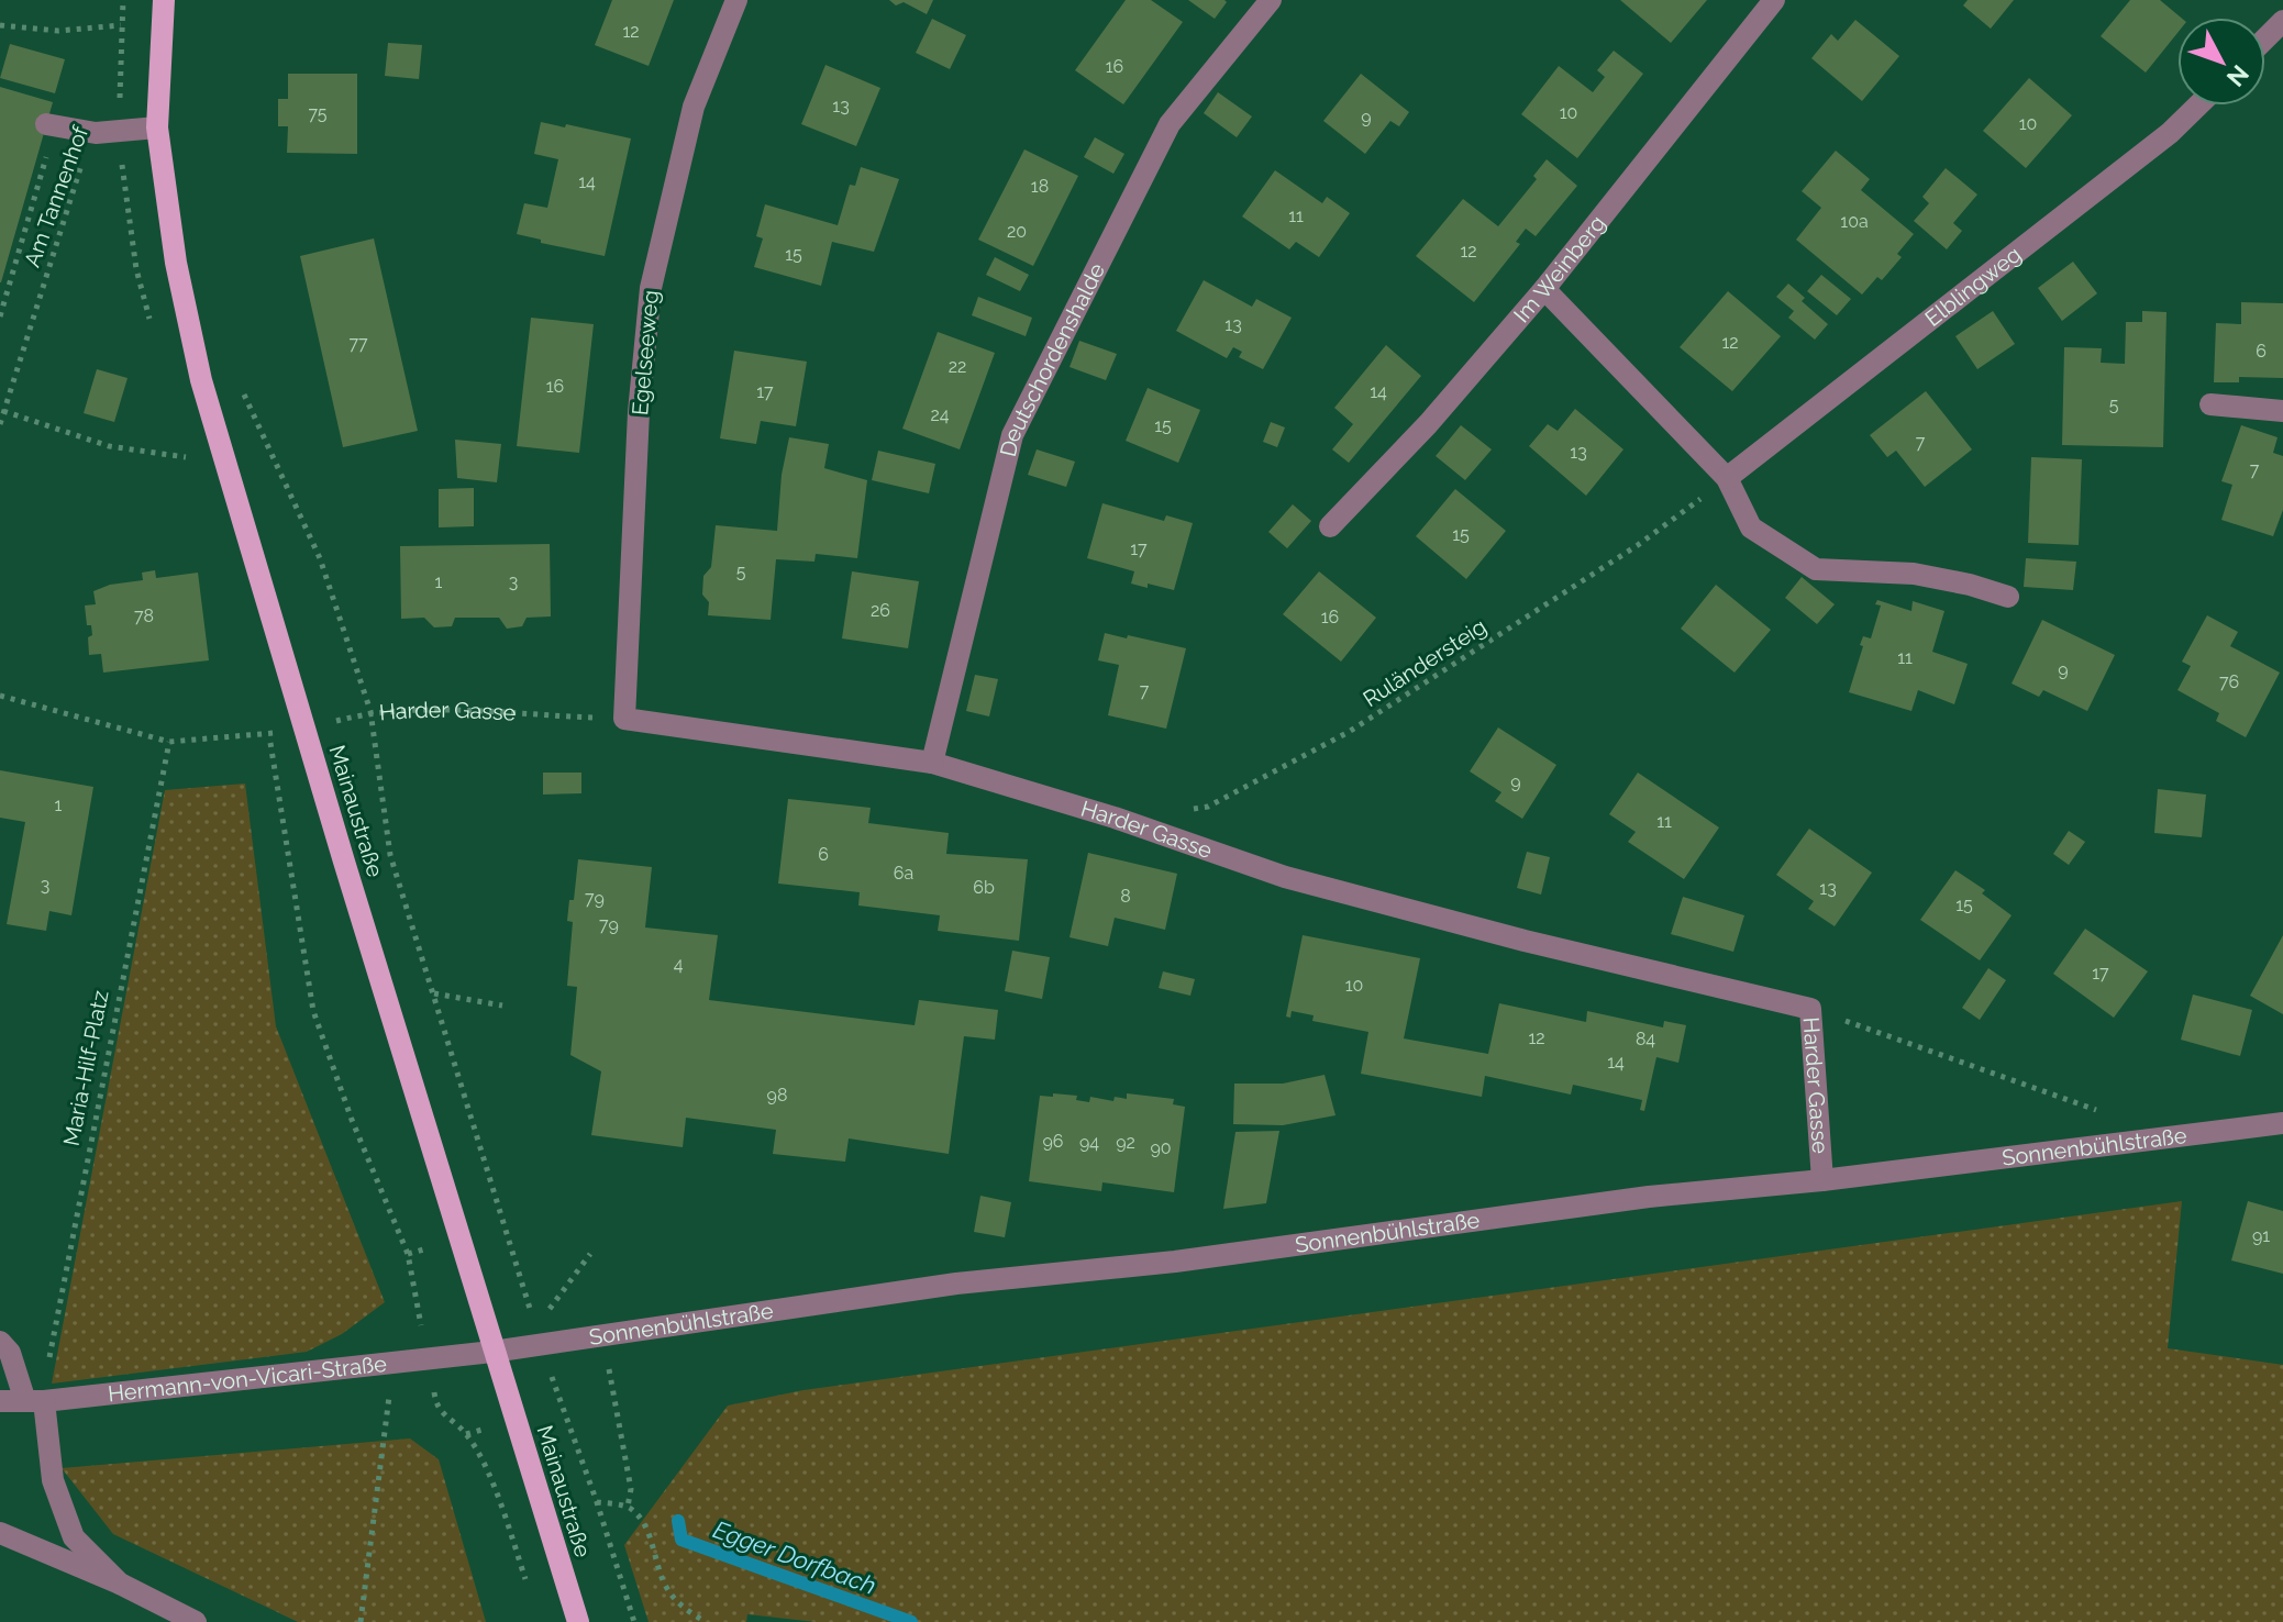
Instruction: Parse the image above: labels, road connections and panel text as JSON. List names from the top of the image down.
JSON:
{
  "streets": {
    "main road": ["Mainaustraße"],
    "street": [
      "Im Weinberg",
      "Elblingweg",
      "Egelseeweg",
      "Deutschordenshalde",
      "Harder Gasse",
      "Sonnenbühlstraße",
      "Hermann-von-Vicari-Straße"
    ],
    "path": ["Am Tannenhof", "Ruländersteig", "Maria-Hilf-Platz"]
  },
  "crossings": [
    ["Elblingweg", "Ruländersteig"],
    ["Egelseeweg", "Harder Gasse"],
    ["Deutschordenshalde", "Harder Gasse"],
    ["Harder Gasse", "Mainaustraße"],
    ["Harder Gasse", "Sonnenbühlstraße"],
    ["Mainaustraße", "Sonnenbühlstraße"],
    ["Mainaustraße", "Hermann-von-Vicari-Straße"],
    ["Maria-Hilf-Platz", "Hermann-von-Vicari-Straße"],
    ["Sonnenbühlstraße", "Hermann-von-Vicari-Straße"]
  ],
  "water": ["Egger Dorfbach"],
  "house_numbers": [
    "12",
    "16",
    "13",
    "10",
    "75",
    "9",
    "10",
    "14",
    "18",
    "11",
    "10a",
    "20",
    "12",
    "15",
    "13",
    "12",
    "77",
    "6",
    "22",
    "16",
    "17",
    "14",
    "5",
    "24",
    "15",
    "7",
    "13",
    "7",
    "15",
    "17",
    "5",
    "1",
    "3",
    "26",
    "78",
    "16",
    "11",
    "9",
    "76",
    "7",
    "9",
    "1",
    "11",
    "6",
    "6a",
    "3",
    "6b",
    "13",
    "8",
    "79",
    "15",
    "79",
    "4",
    "17",
    "10",
    "12",
    "84",
    "14",
    "98",
    "96",
    "94",
    "92",
    "90",
    "91"
  ],
  "north": "bottom right"
}
